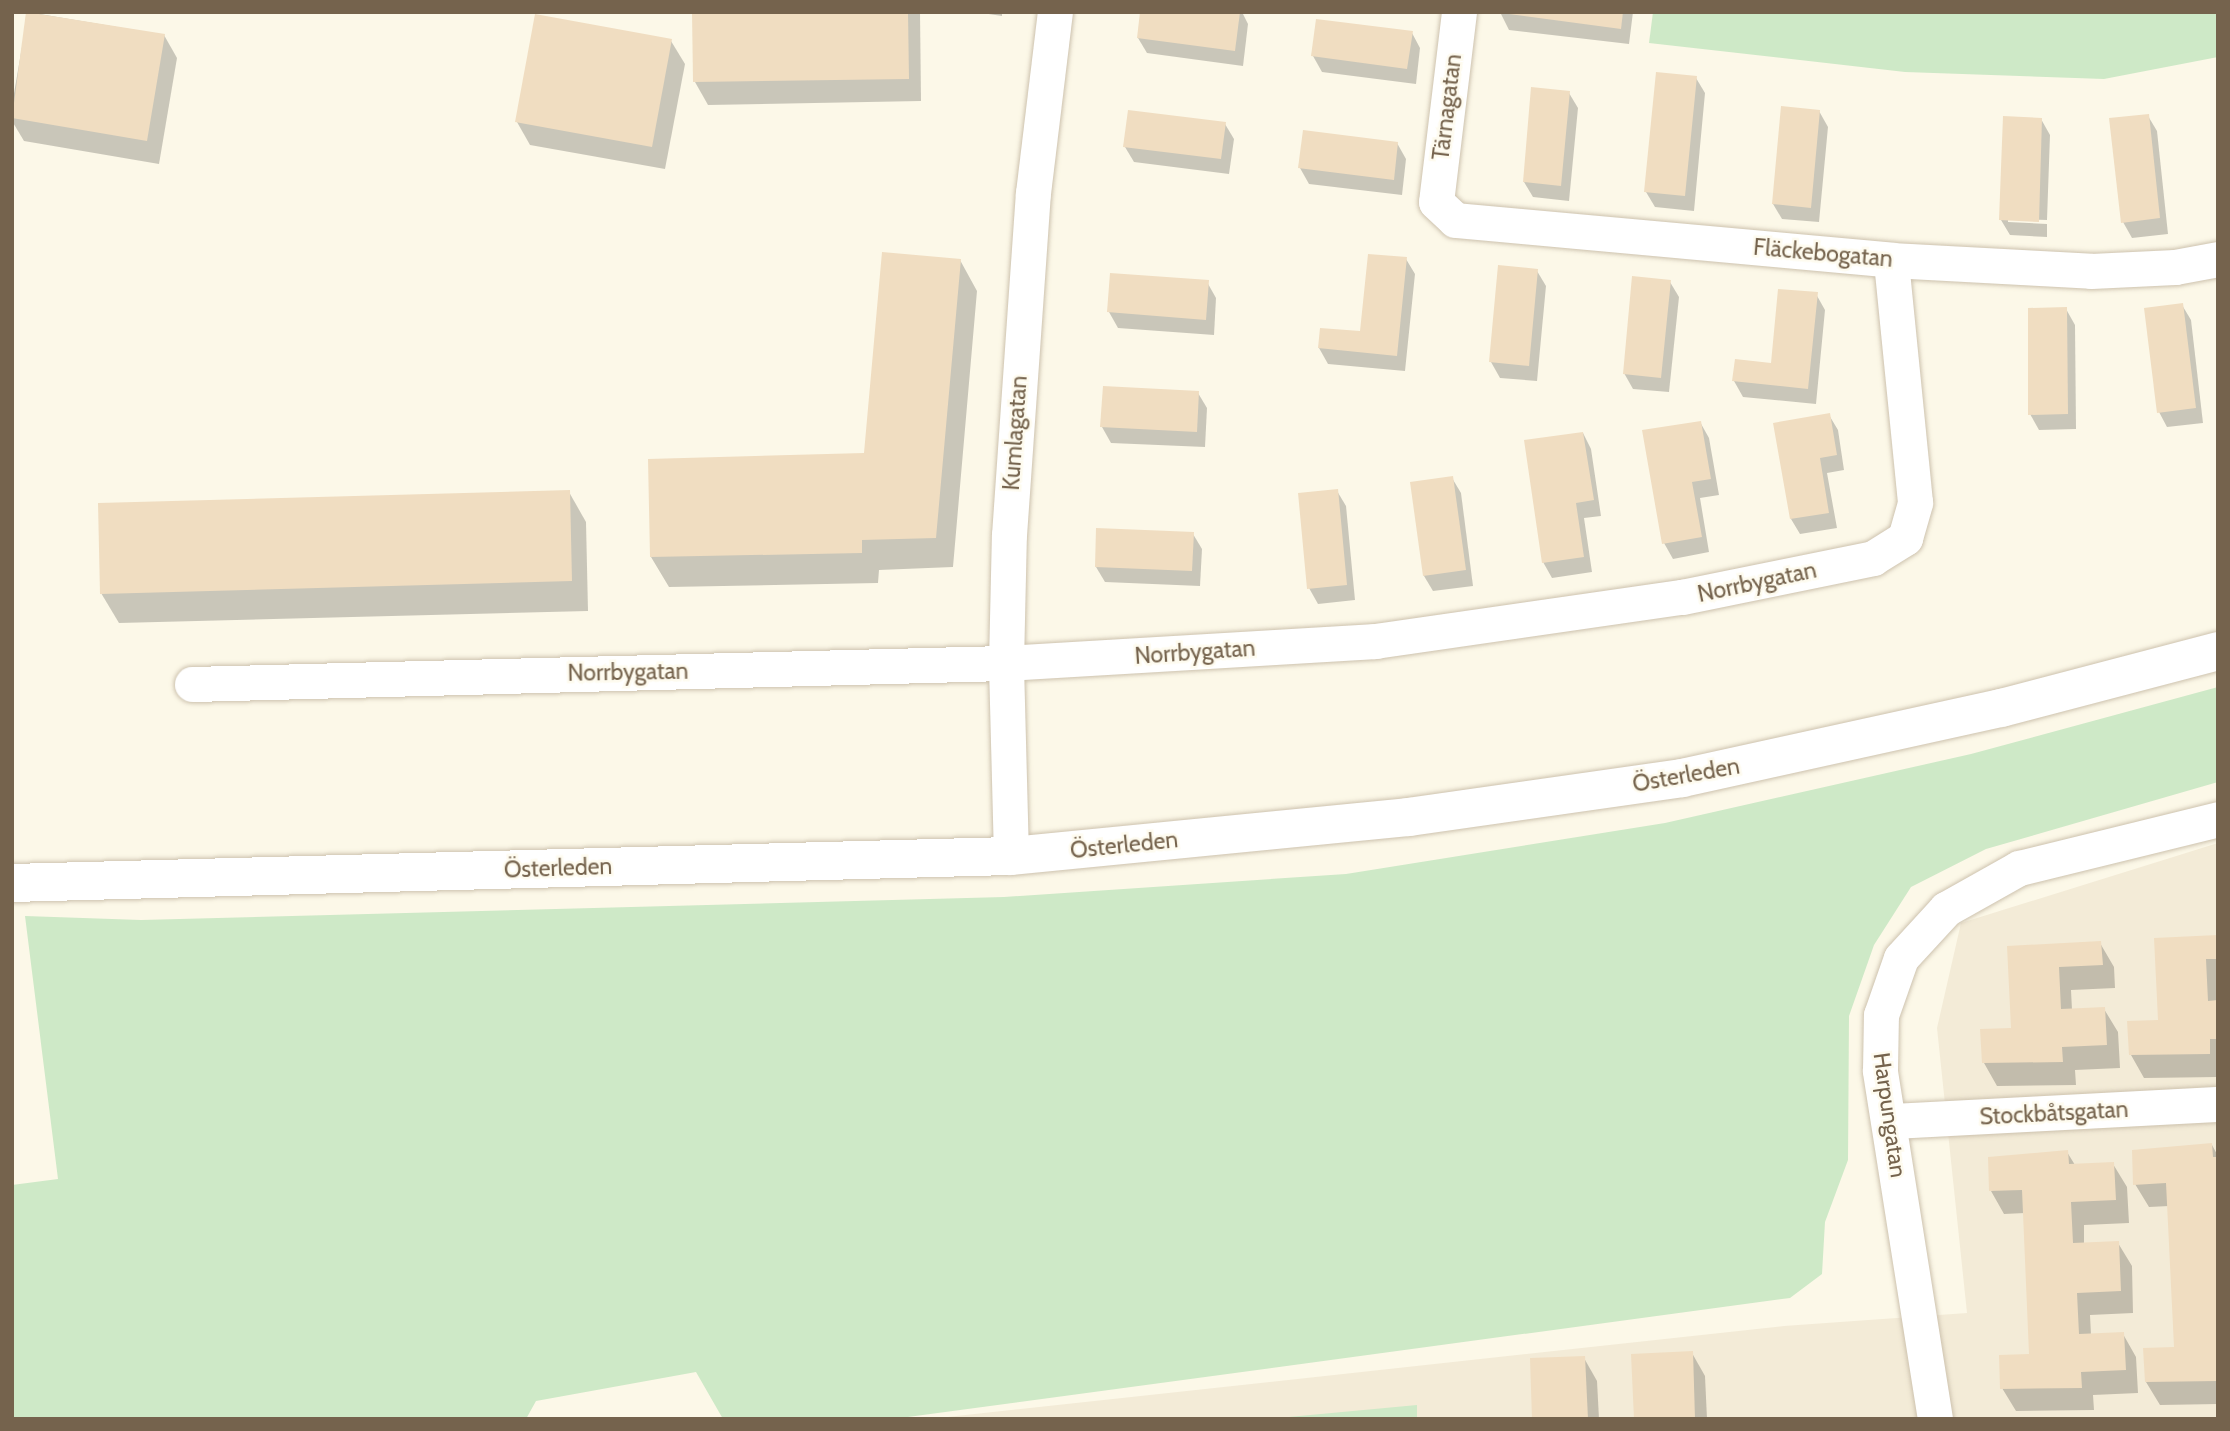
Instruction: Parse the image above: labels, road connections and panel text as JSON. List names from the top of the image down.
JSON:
{
  "streets": {
    "main road": ["Österleden"],
    "street": [
      "Tärnagatan",
      "Fläckebogatan",
      "Kumlagatan",
      "Norrbygatan",
      "Stockbåtsgatan",
      "Harpungatan"
    ]
  },
  "crossings": [
    ["Tärnagatan", "Fläckebogatan"],
    ["Fläckebogatan", "Norrbygatan"],
    ["Kumlagatan", "Norrbygatan"],
    ["Kumlagatan", "Österleden"],
    ["Stockbåtsgatan", "Harpungatan"]
  ]
}
